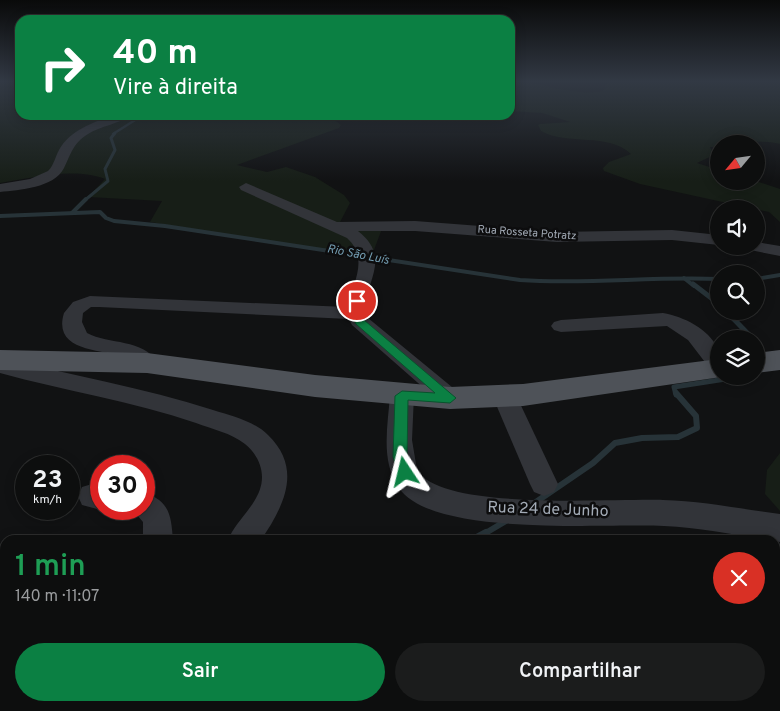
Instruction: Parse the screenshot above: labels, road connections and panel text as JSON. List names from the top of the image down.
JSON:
{
  "streets": {
    "street": ["Rua Rosseta Potratz", "Rua 24 de Junho"]
  },
  "water": ["Rio São Luís"],
  "north": "bottom left",
  "page": {
    "turn": ["40 m", "Vire à direita"],
    "speed": "23 km/h",
    "limit": "30",
    "heading": ["1 min", "140 m · 11:07"],
    "buttons": ["Sair", "Compartilhar"]
  }
}
